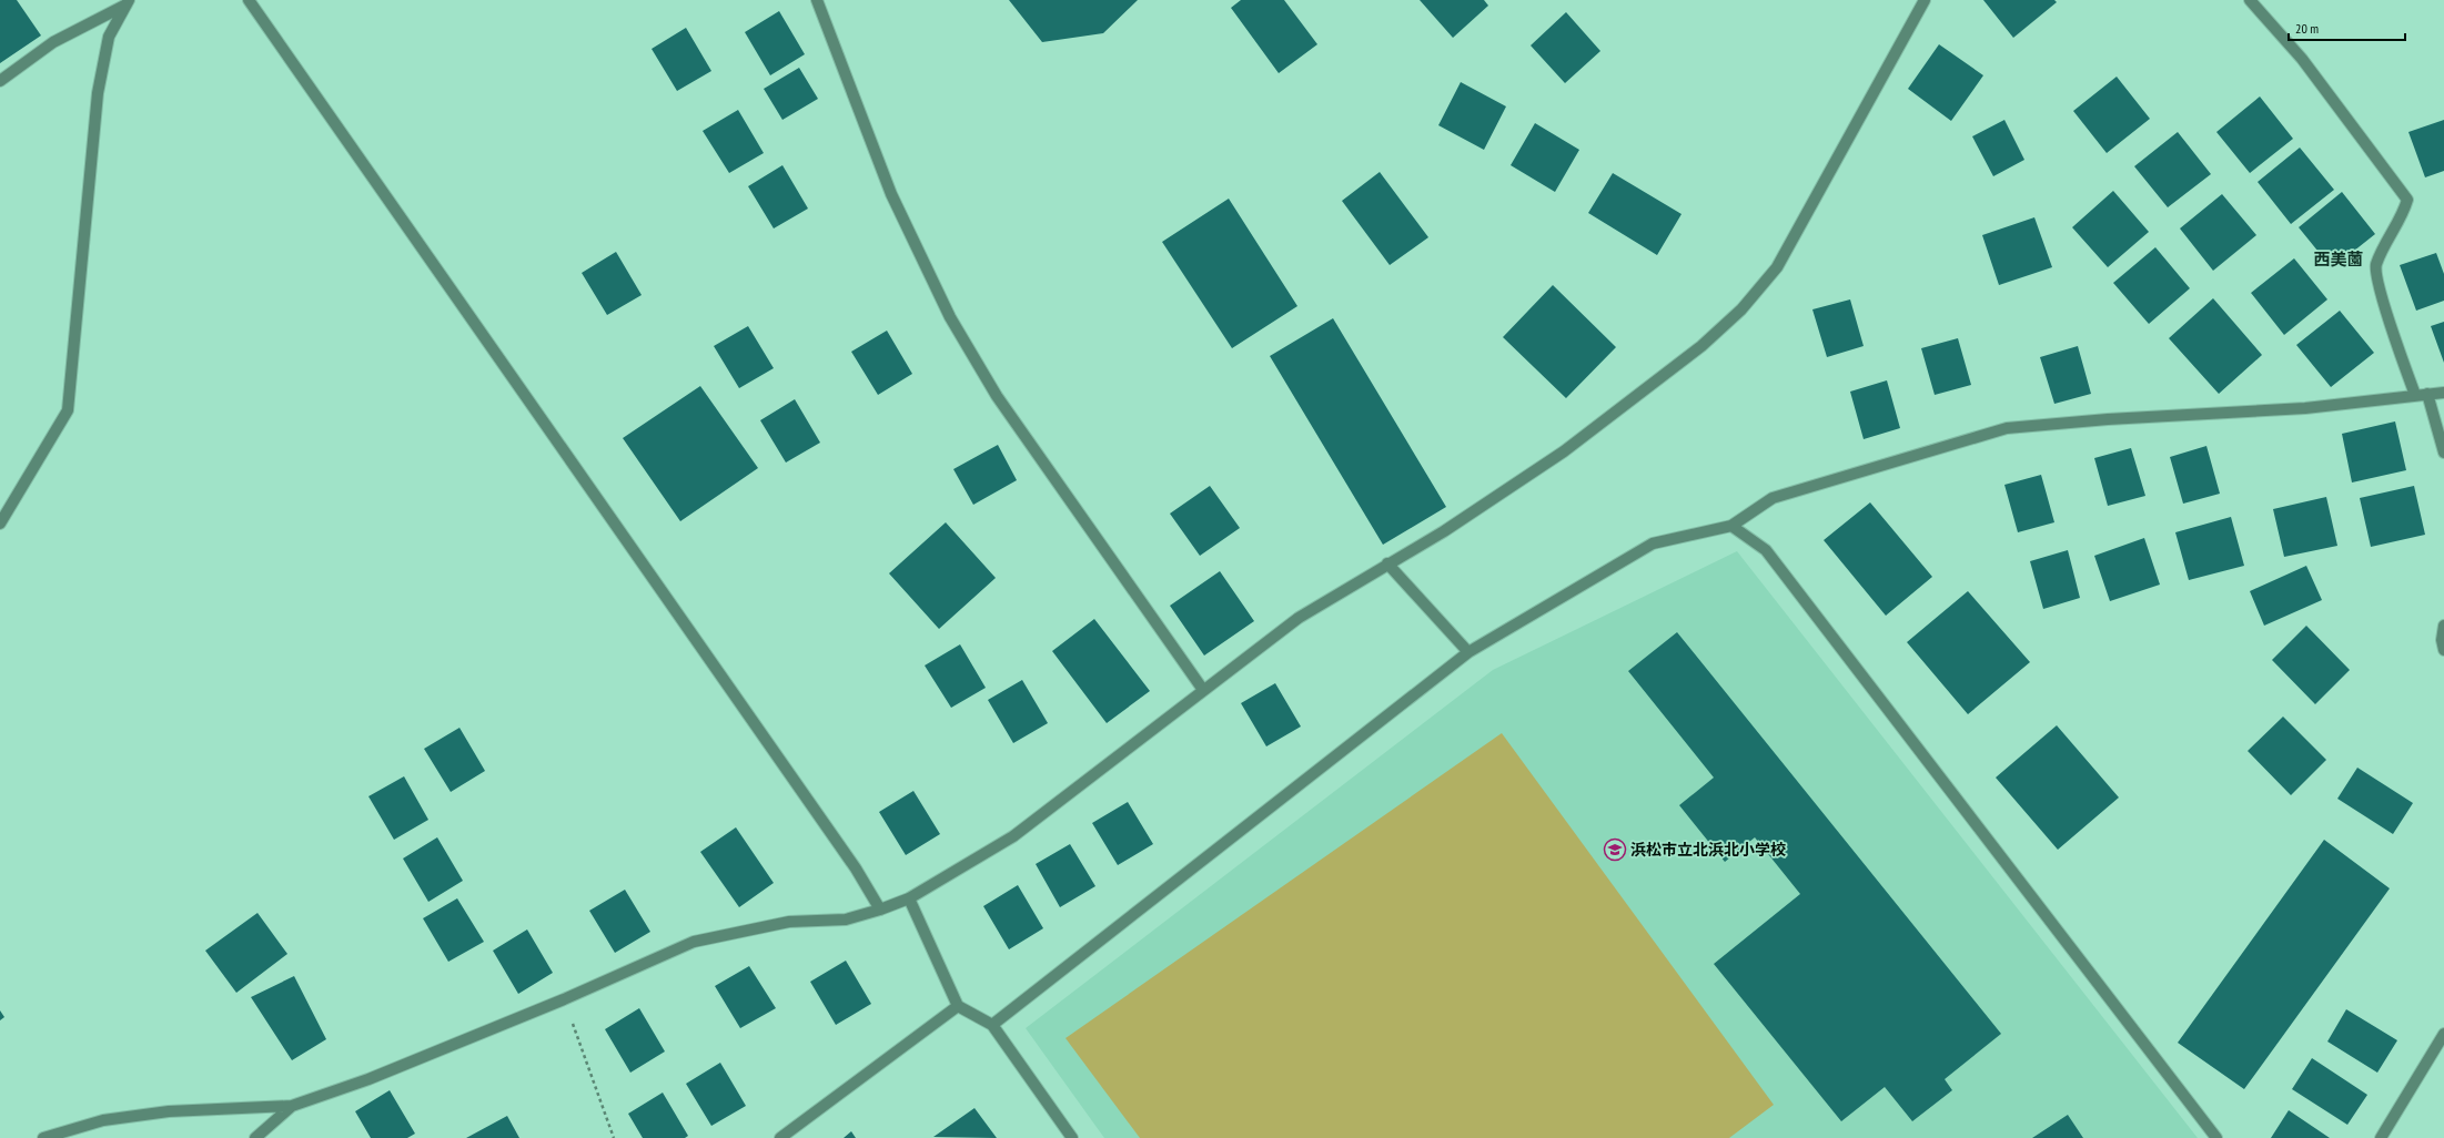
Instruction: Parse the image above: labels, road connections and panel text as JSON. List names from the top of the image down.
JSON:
{
  "districts": ["西美薗"],
  "places": {
    "school or university": ["浜松市立北浜北小学校"]
  },
  "scale_bar": "20 m"
}
